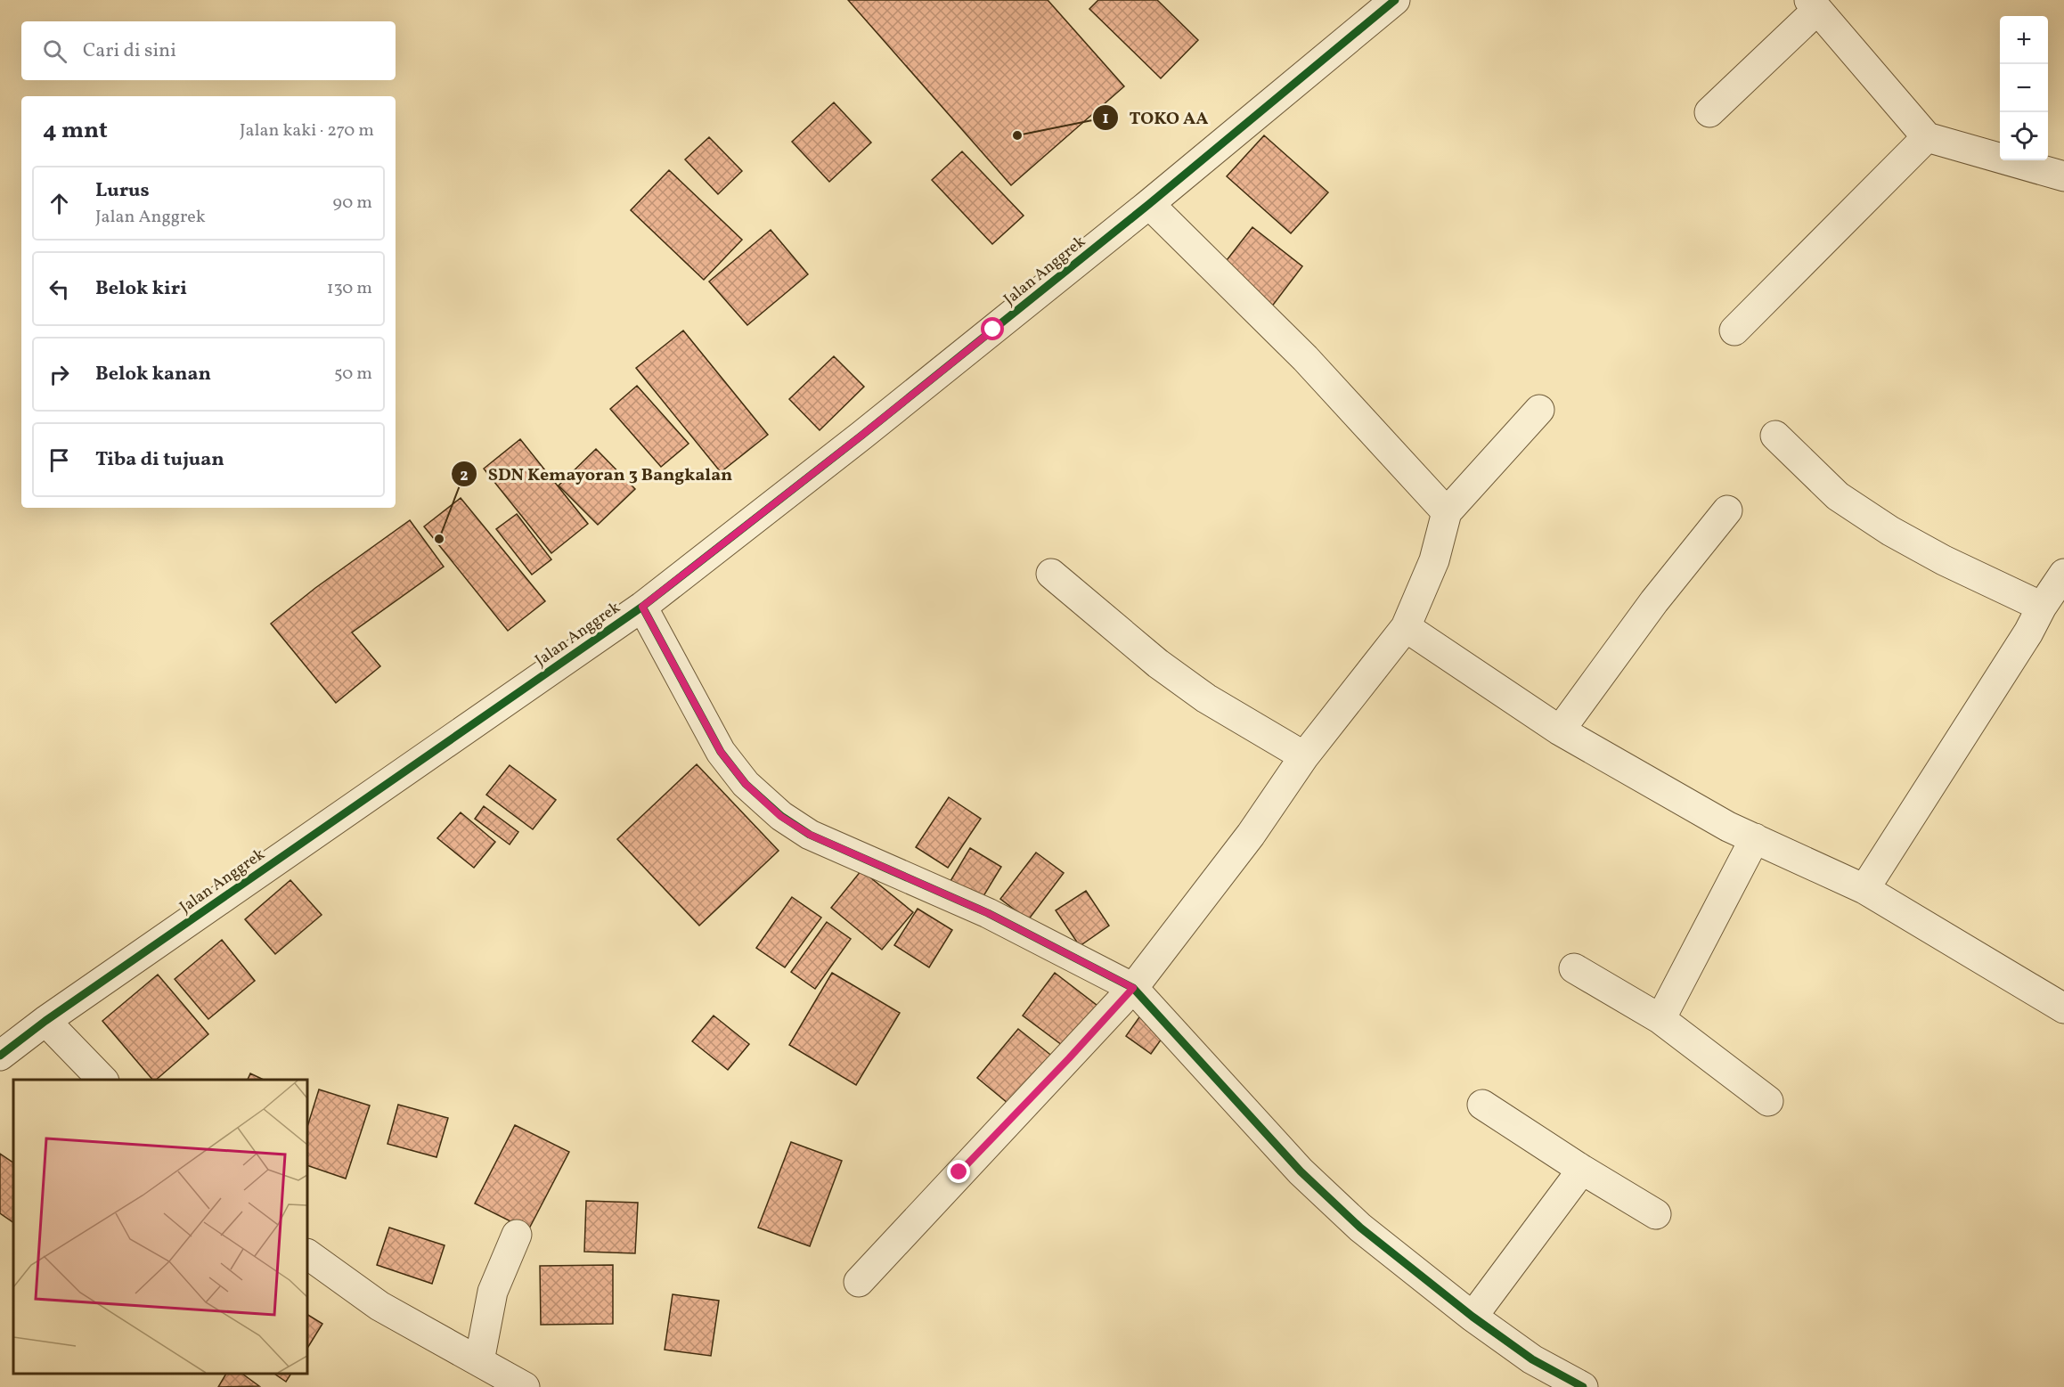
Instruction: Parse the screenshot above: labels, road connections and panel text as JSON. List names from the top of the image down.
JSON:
{
  "streets": {
    "street": ["Jalan Anggrek"]
  },
  "places": ["TOKO AA", "SDN Kemayoran 3 Bangkalan"],
  "page": {
    "map_buttons": ["+", "−"],
    "search": "Cari di sini",
    "heading": ["4 mnt", "Jalan kaki · 270 m"],
    "list": [
      ["Lurus", "Jalan Anggrek", "90 m"],
      ["Belok kiri", "130 m"],
      ["Belok kanan", "50 m"],
      "Tiba di tujuan"
    ]
  }
}
